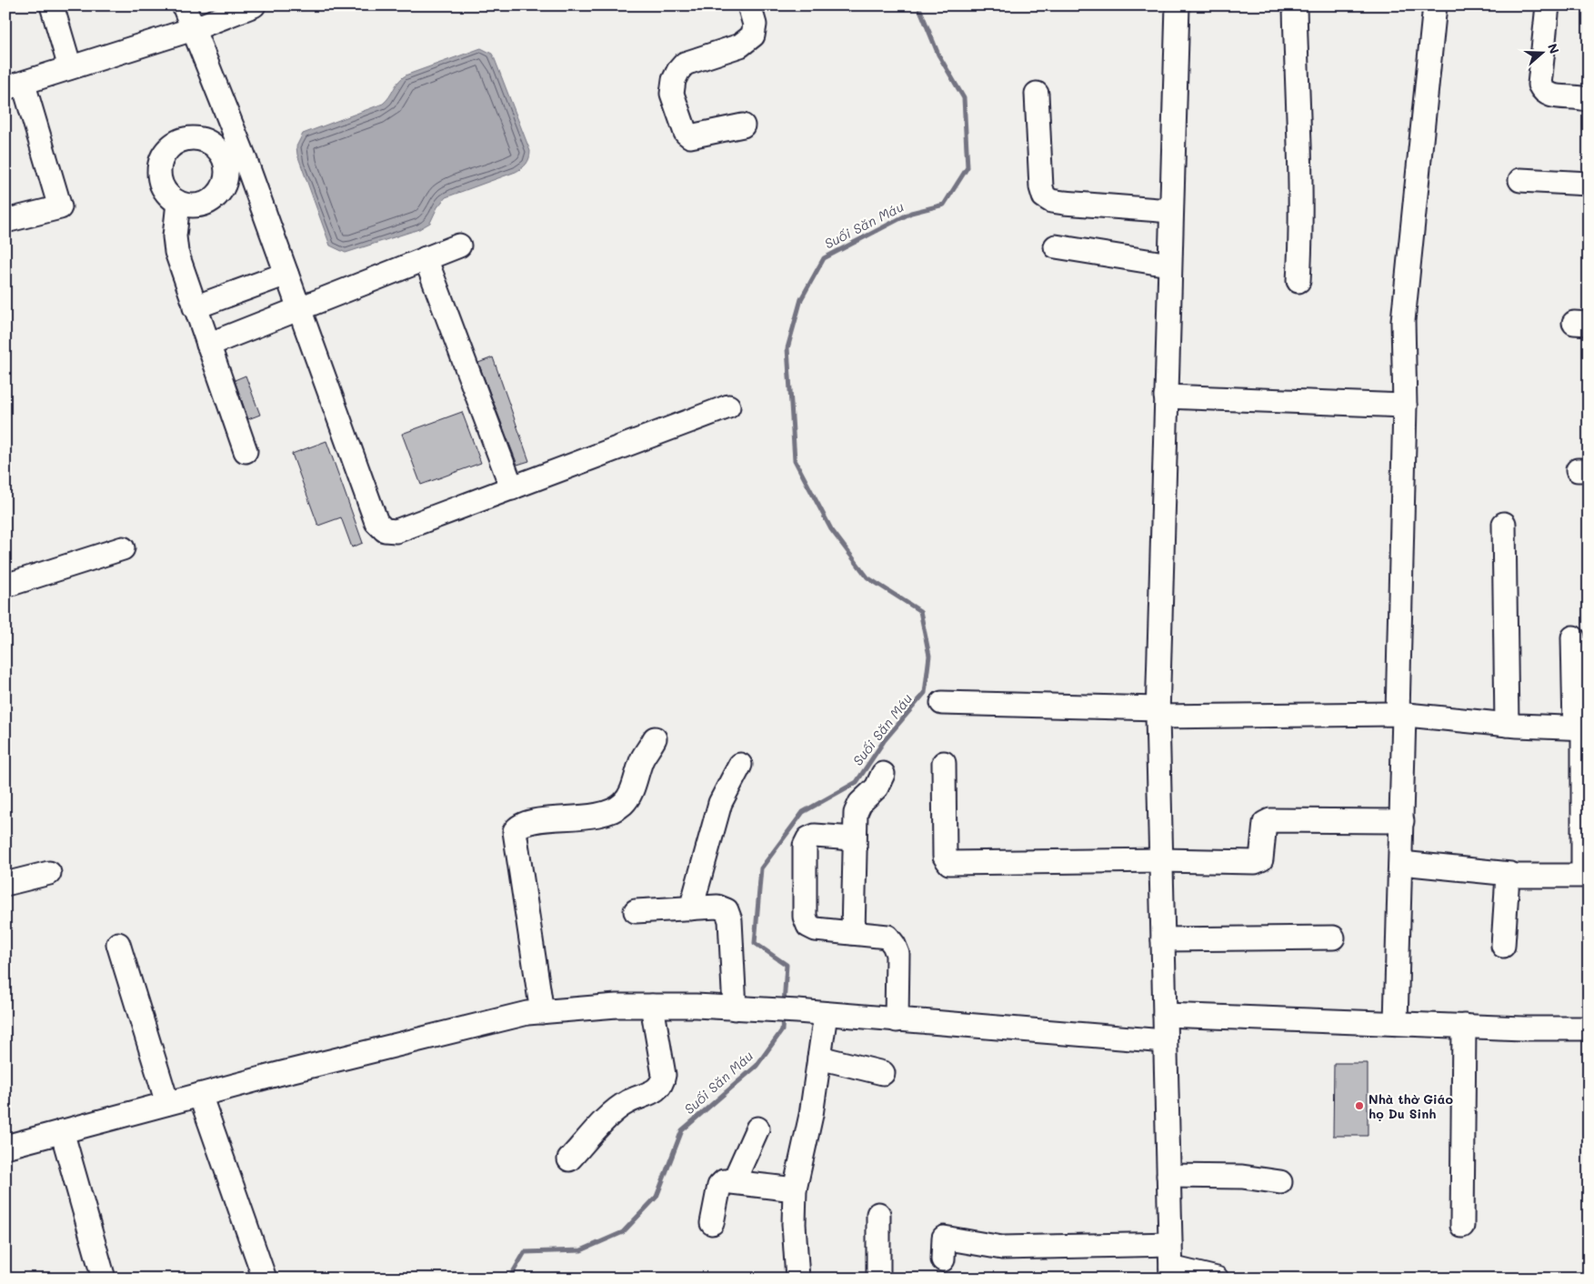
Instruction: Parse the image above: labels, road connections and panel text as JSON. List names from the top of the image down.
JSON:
{
  "water": ["Suối Săn Máu"],
  "places": ["Nhà thờ Giáo họ Du Sinh"],
  "north": "right"
}
